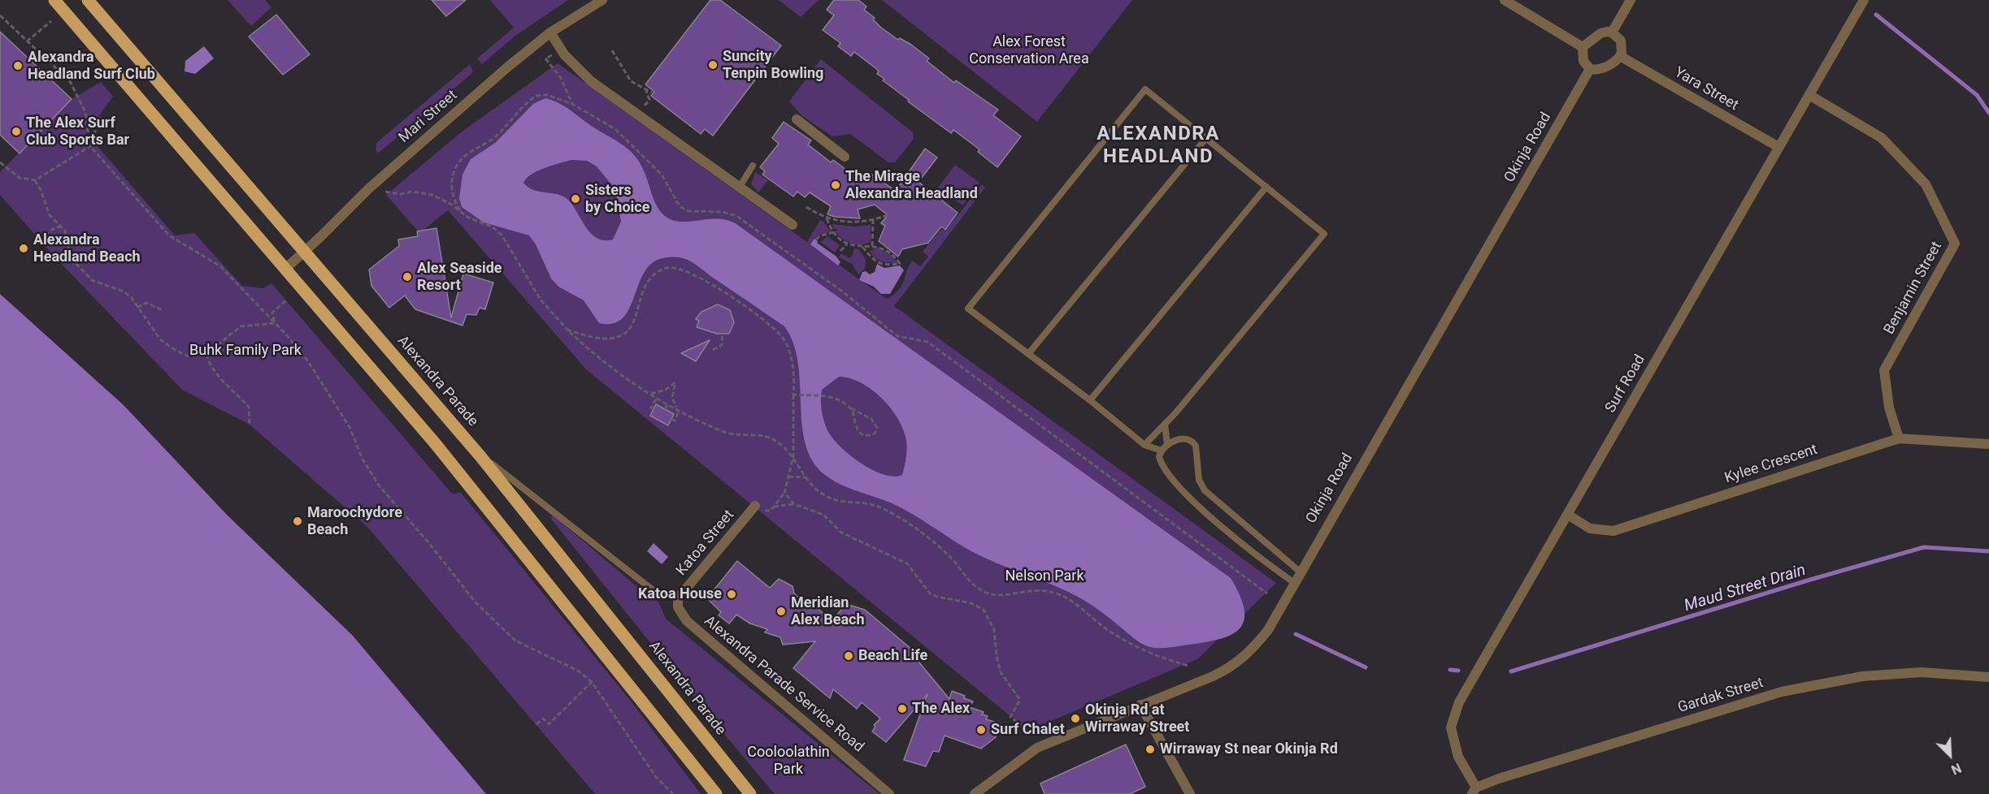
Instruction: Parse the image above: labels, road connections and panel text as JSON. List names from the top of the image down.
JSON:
{
  "streets": {
    "main road": ["Alexandra Parade"],
    "street": [
      "Yara Street",
      "Mari Street",
      "Okinja Road",
      "Benjamin Street",
      "Surf Road",
      "Kylee Crescent",
      "Katoa Street",
      "Alexandra Parade Service Road",
      "Gardak Street"
    ]
  },
  "crossings": [
    ["Yara Street", "Okinja Road"],
    ["Yara Street", "Surf Road"],
    ["Mari Street", "Alexandra Parade"],
    ["Benjamin Street", "Surf Road"],
    ["Benjamin Street", "Kylee Crescent"],
    ["Surf Road", "Kylee Crescent"],
    ["Surf Road", "Gardak Street"],
    ["Katoa Street", "Alexandra Parade Service Road"]
  ],
  "districts": ["ALEXANDRA HEADLAND"],
  "water": ["Maud Street Drain"],
  "parks": [
    "Alex Forest Conservation Area",
    "Buhk Family Park",
    "Nelson Park",
    "Cooloolathin Park"
  ],
  "places": [
    "Suncity Tenpin Bowling",
    "Alexandra Headland Surf Club",
    "The Alex Surf Club Sports Bar",
    "The Mirage Alexandra Headland",
    "Sisters by Choice",
    "Alexandra Headland Beach",
    "Alex Seaside Resort",
    "Maroochydore Beach",
    "Katoa House",
    "Meridian Alex Beach",
    "Beach Life",
    "The Alex",
    "Okinja Rd at Wirraway Street",
    "Surf Chalet",
    "Wirraway St near Okinja Rd"
  ],
  "north": "bottom right"
}
